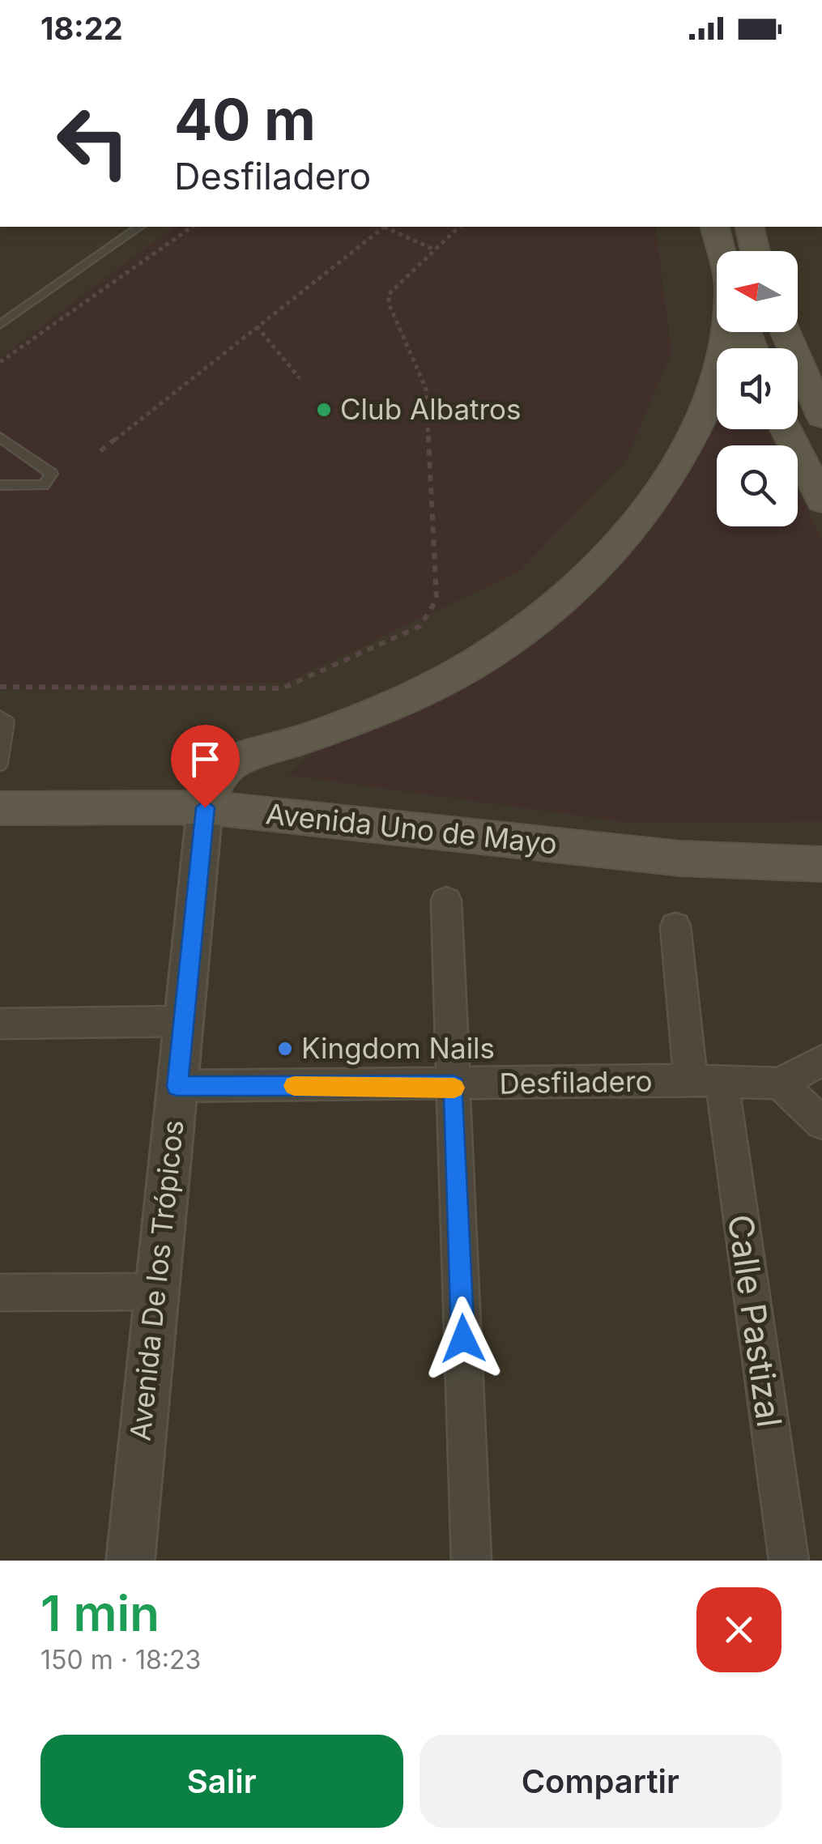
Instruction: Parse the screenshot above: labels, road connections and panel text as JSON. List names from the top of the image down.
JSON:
{
  "streets": {
    "main road": ["Avenida Uno de Mayo"],
    "street": ["Desfiladero", "Avenida De los Trópicos", "Calle Pastizal"]
  },
  "crossings": [
    ["Avenida Uno de Mayo", "Avenida De los Trópicos"],
    ["Desfiladero", "Avenida De los Trópicos"],
    ["Desfiladero", "Calle Pastizal"]
  ],
  "places": ["Club Albatros", "Kingdom Nails"],
  "north": "left",
  "page": {
    "status": "18:22",
    "turn": ["40 m", "Desfiladero"],
    "heading": ["1 min", "150 m · 18:23"],
    "buttons": ["Salir", "Compartir"]
  }
}
